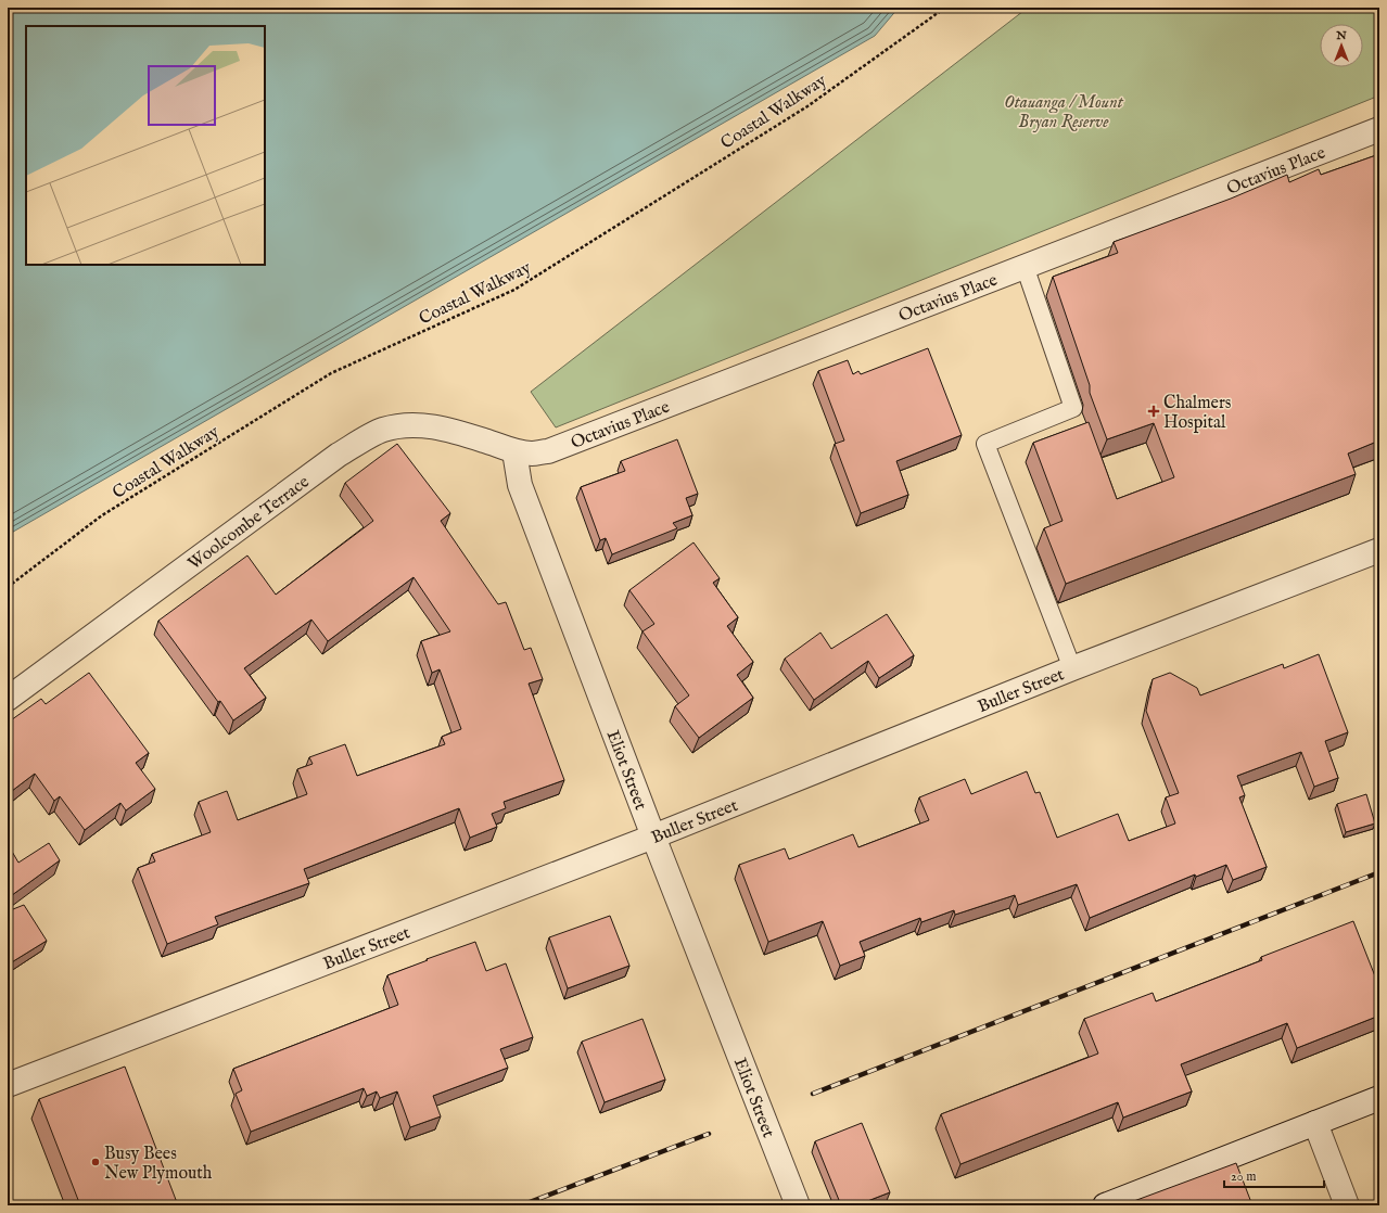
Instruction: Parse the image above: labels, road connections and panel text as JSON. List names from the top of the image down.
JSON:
{
  "streets": {
    "street": [
      "Octavius Place",
      "Woolcombe Terrace",
      "Buller Street",
      "Eliot Street"
    ],
    "path": ["Coastal Walkway"]
  },
  "crossings": [
    ["Octavius Place", "Woolcombe Terrace"],
    ["Octavius Place", "Eliot Street"],
    ["Woolcombe Terrace", "Eliot Street"],
    ["Buller Street", "Eliot Street"]
  ],
  "parks": ["Otauanga / Mount Bryan Reserve"],
  "places": {
    "health": ["Chalmers Hospital"],
    "other": ["Busy Bees New Plymouth"]
  },
  "scale_bar": "20 m",
  "north": "top"
}
